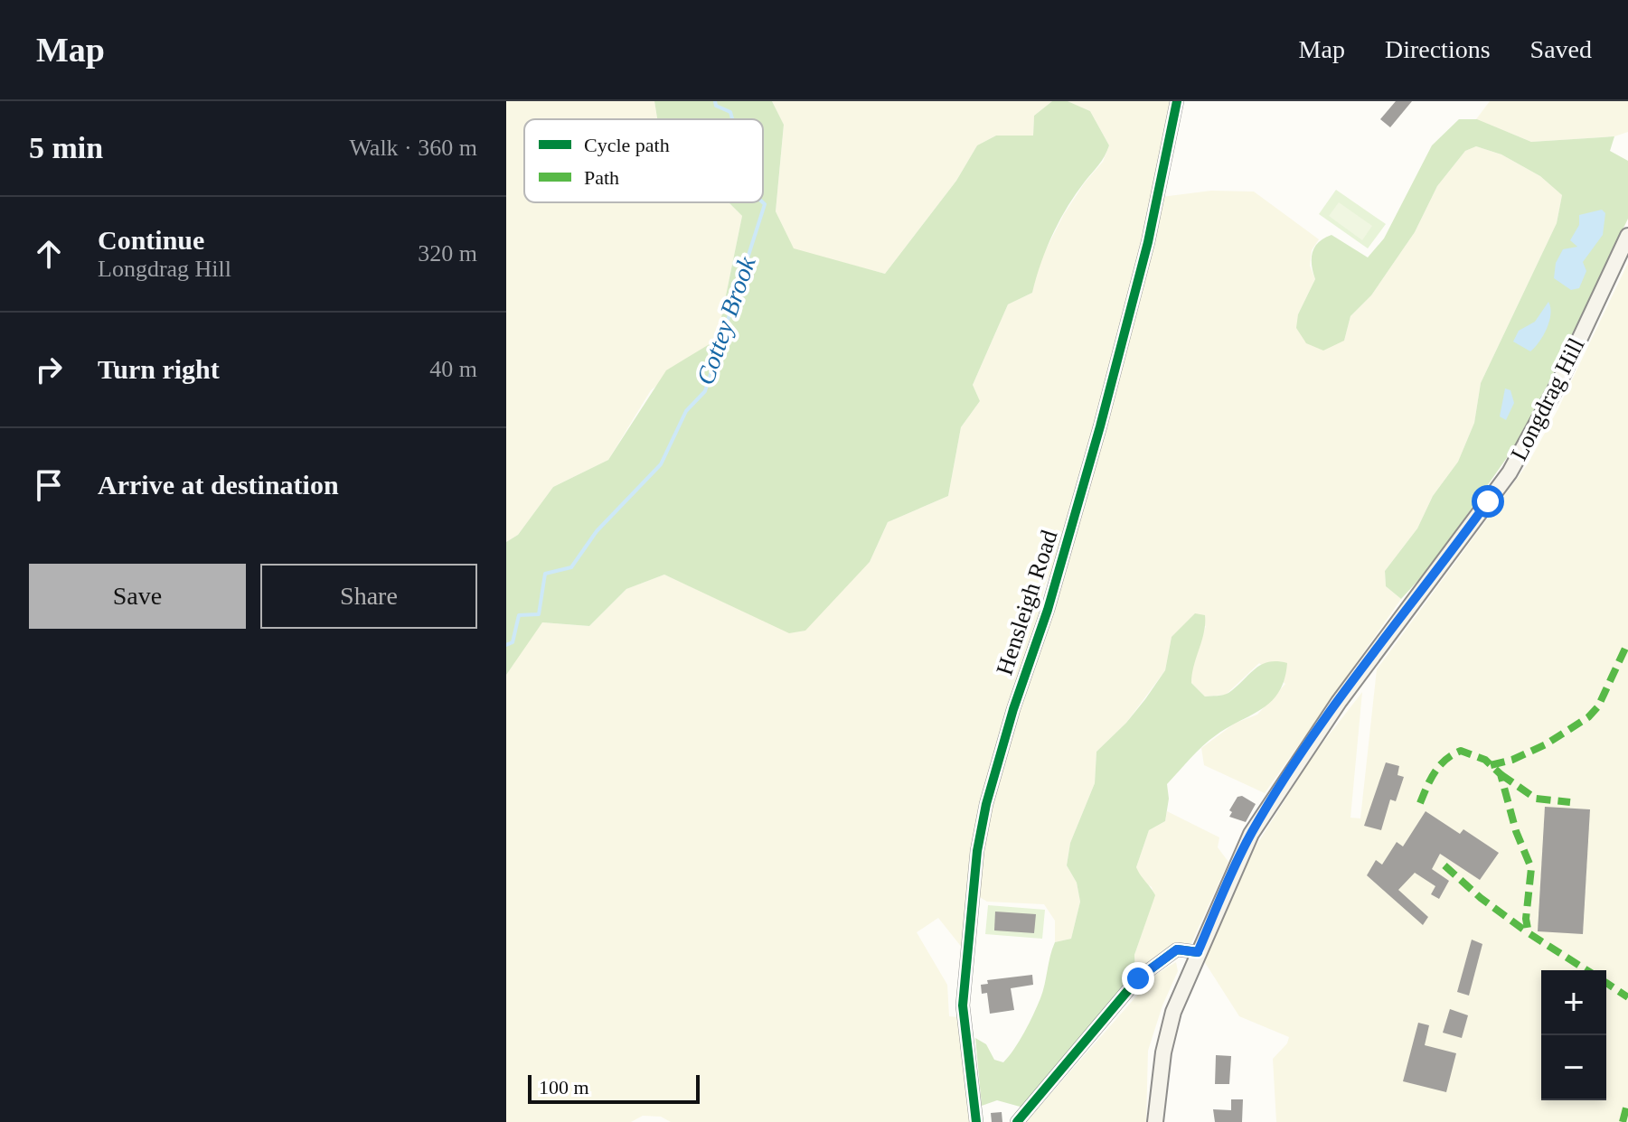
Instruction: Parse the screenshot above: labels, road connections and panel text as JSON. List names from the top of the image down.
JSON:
{
  "streets": {
    "main road": ["Longdrag Hill"],
    "street": ["Hensleigh Road"]
  },
  "water": ["Cottey Brook"],
  "legend": ["Cycle path", "Path"],
  "scale_bar": "100 m",
  "page": {
    "header": "Map",
    "nav": ["Map", "Directions", "Saved"],
    "heading": ["5 min", "Walk · 360 m"],
    "list": [
      ["Continue", "Longdrag Hill", "320 m"],
      ["Turn right", "40 m"],
      "Arrive at destination"
    ],
    "buttons": ["Save", "Share"],
    "map_buttons": ["+", "−"],
    "scale": "100 m"
  }
}
